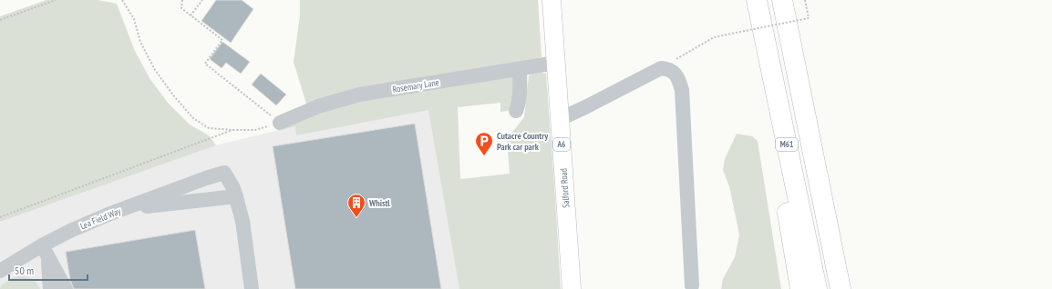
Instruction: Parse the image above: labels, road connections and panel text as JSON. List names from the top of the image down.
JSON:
{
  "streets": {
    "highway": ["M61"],
    "main road": ["A6", "Salford Road"],
    "lane": ["Rosemary Lane", "Lea Field Way"]
  },
  "crossings": [
    ["Rosemary Lane", "Salford Road"]
  ],
  "places": {
    "parking": ["Cutacre Country Park car park"],
    "building": ["Whistl"]
  },
  "scale_bar": "50 m"
}
